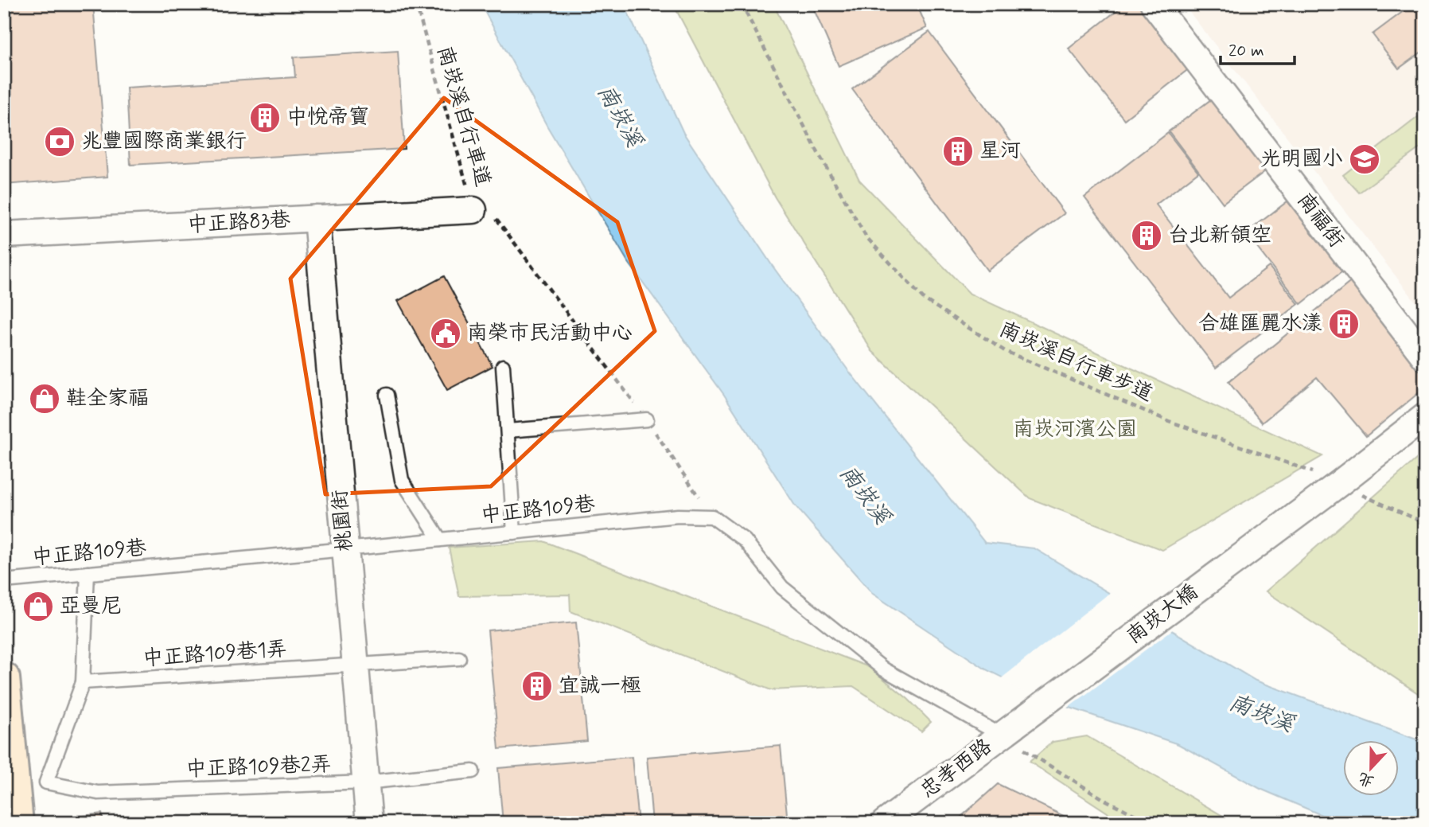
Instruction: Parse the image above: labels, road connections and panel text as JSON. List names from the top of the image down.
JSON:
{
  "streets": {
    "street": [
      "南福街",
      "中正路83巷",
      "桃園街",
      "南崁大橋",
      "忠孝西路"
    ],
    "lane": ["中正路109巷", "中正路109巷1弄", "中正路109巷2弄"],
    "path": ["南崁溪自行車道", "南崁溪自行車步道"]
  },
  "crossings": [
    ["南崁溪自行車道", "中正路83巷"],
    ["南崁溪自行車道", "中正路109巷"],
    ["中正路83巷", "桃園街"],
    ["南崁溪自行車步道", "南崁大橋"],
    ["中正路109巷", "桃園街"],
    ["桃園街", "中正路109巷1弄"],
    ["桃園街", "中正路109巷2弄"],
    ["南崁大橋", "忠孝西路"],
    ["中正路109巷1弄", "中正路109巷2弄"]
  ],
  "water": ["南崁溪"],
  "parks": ["南崁河濱公園"],
  "places": {
    "building": [
      "中悅帝寶",
      "星河",
      "台北新領空",
      "合雄匯麗水漾",
      "宜誠一極"
    ],
    "bank": ["兆豐國際商業銀行"],
    "school or university": ["光明國小"],
    "public building": ["南榮市民活動中心"],
    "shop": ["鞋全家福", "亞曼尼"]
  },
  "scale_bar": "20 m",
  "north": "bottom"
}
